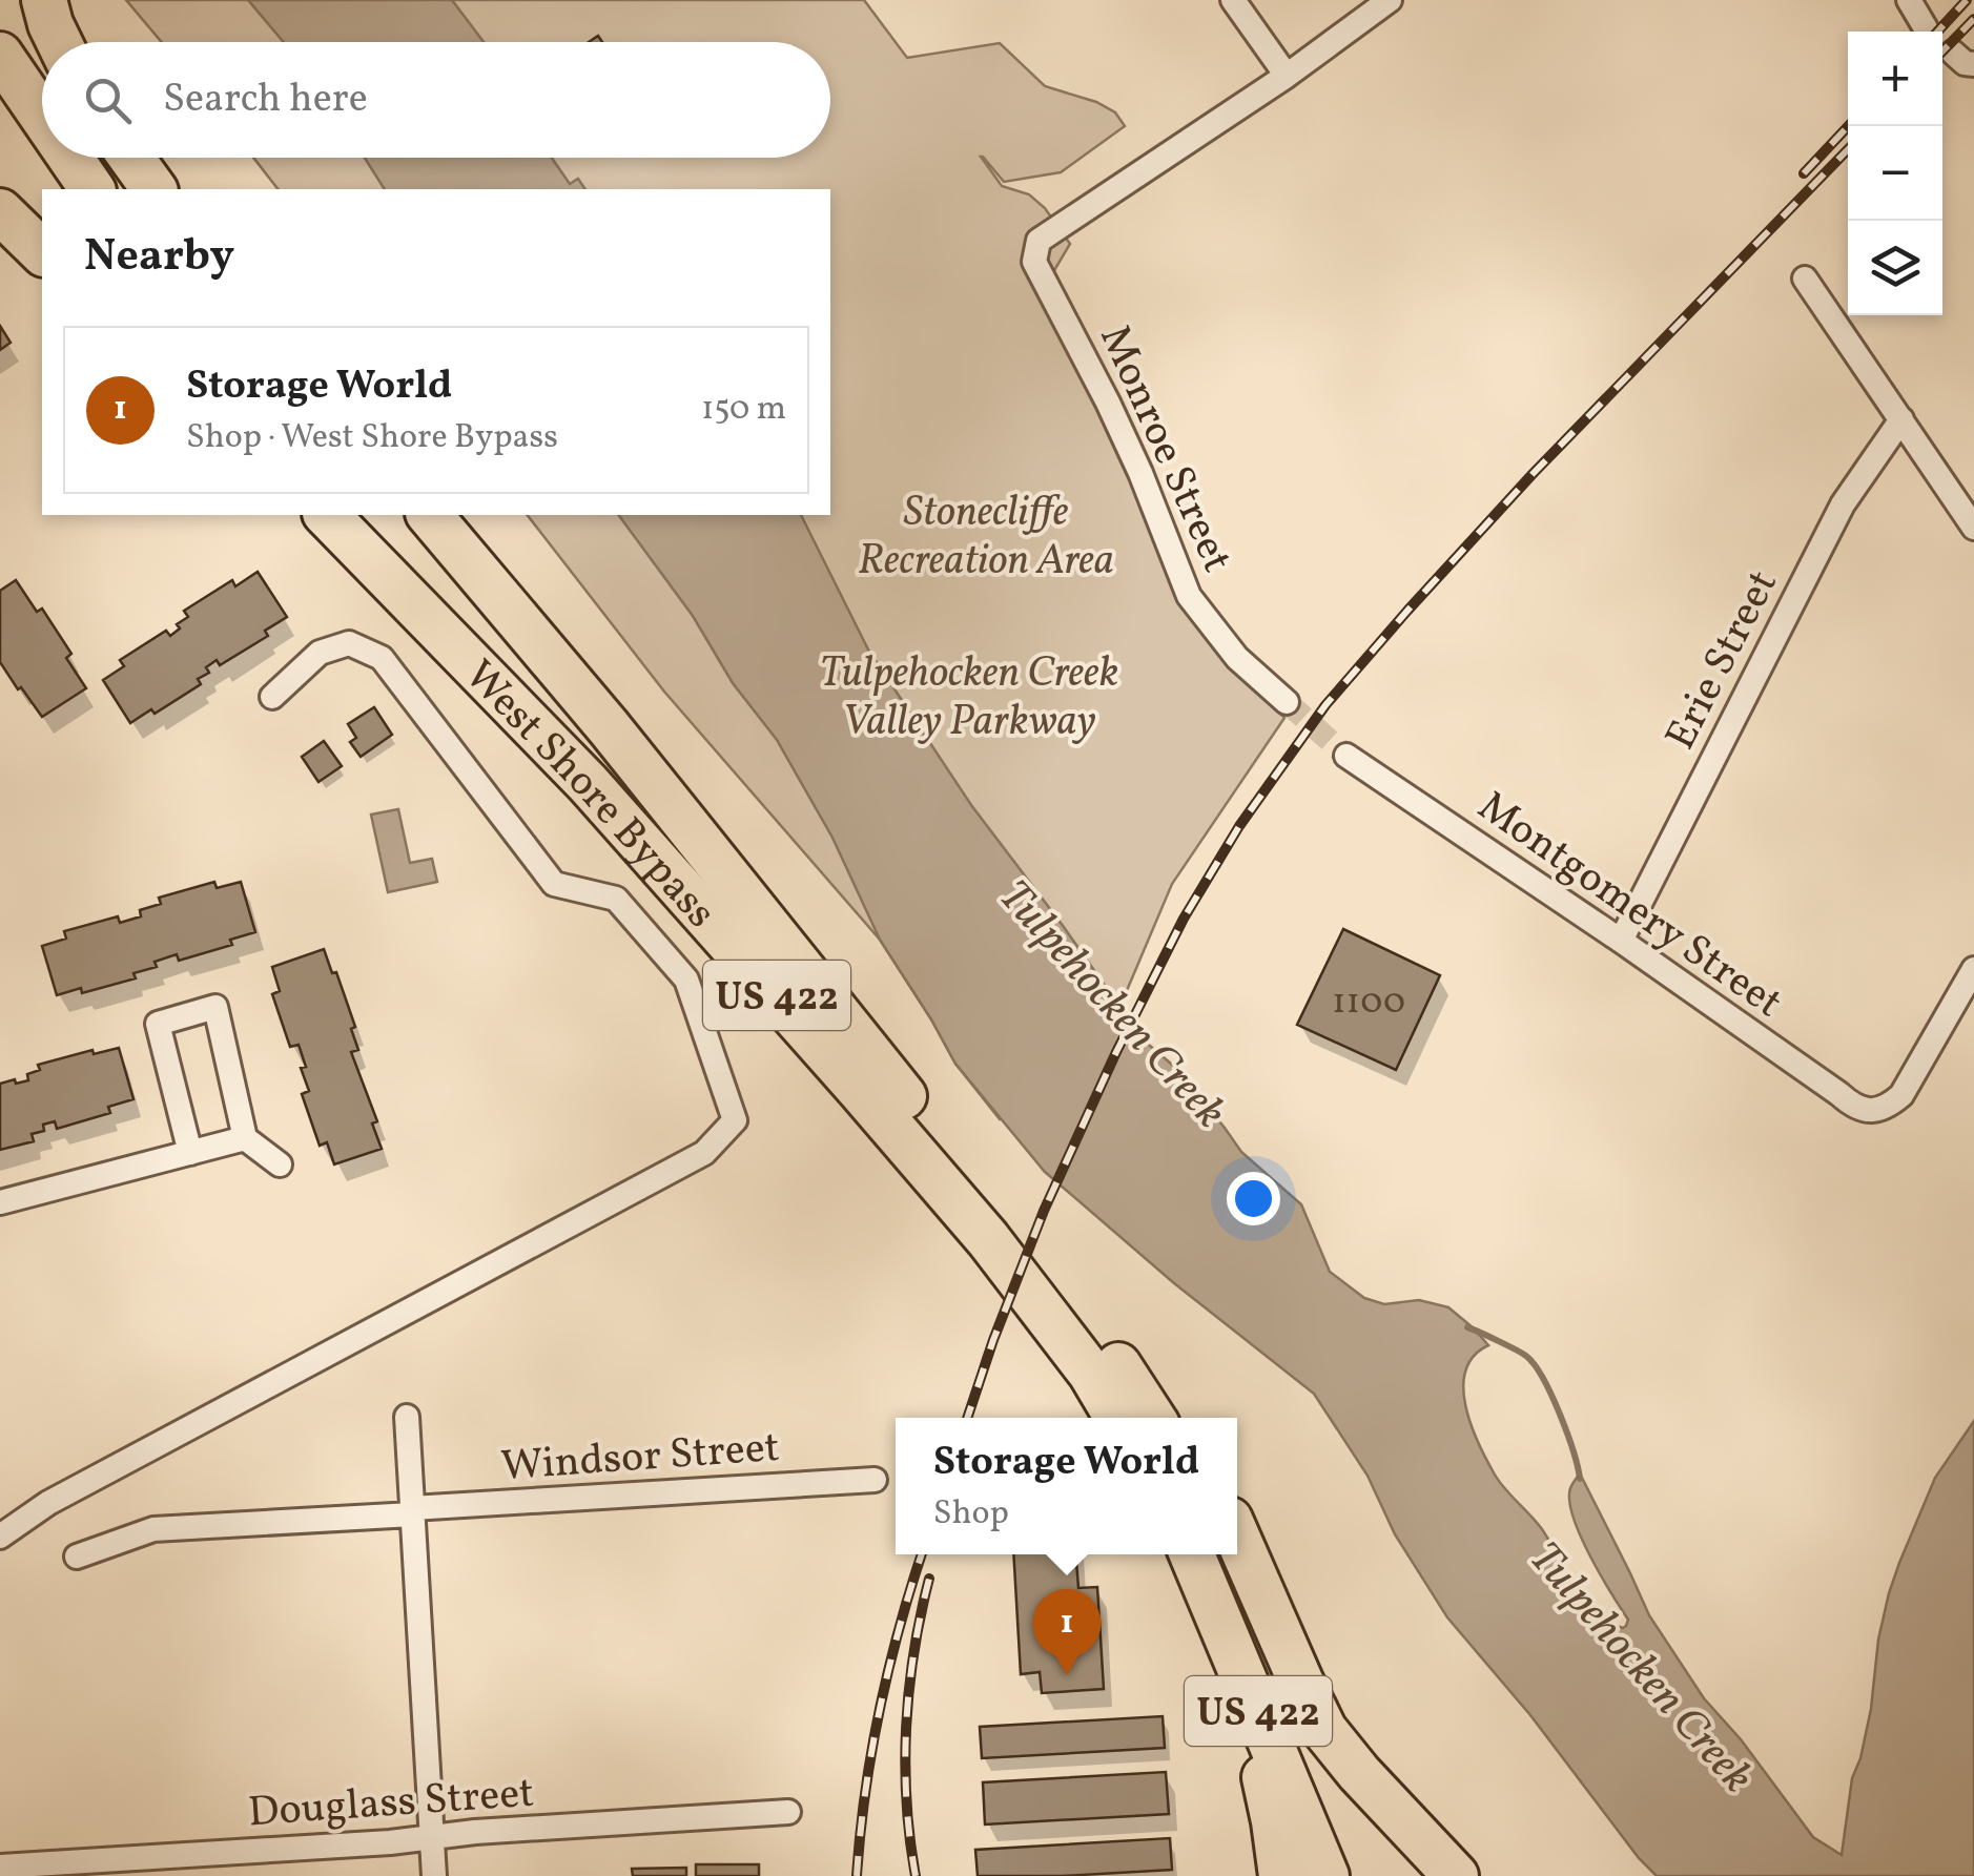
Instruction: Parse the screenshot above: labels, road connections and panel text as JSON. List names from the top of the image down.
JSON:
{
  "streets": {
    "highway": ["West Shore Bypass", "US 422"],
    "street": [
      "Monroe Street",
      "Erie Street",
      "Montgomery Street",
      "Windsor Street",
      "Douglass Street"
    ]
  },
  "crossings": [
    ["Erie Street", "Montgomery Street"],
    ["West Shore Bypass", "US 422"]
  ],
  "water": ["Tulpehocken Creek"],
  "parks": ["Stonecliffe Recreation Area", "Tulpehocken Creek Valley Parkway"],
  "house_numbers": ["1100"],
  "page": {
    "map_buttons": ["+", "−"],
    "search": "Search here",
    "heading": "Nearby",
    "list": [
      {
        "mark": "1",
        "name": "Storage World",
        "note": "Shop · West Shore Bypass",
        "value": "150 m"
      }
    ],
    "popup": ["Storage World", "Shop"],
    "pins": "1"
  }
}
